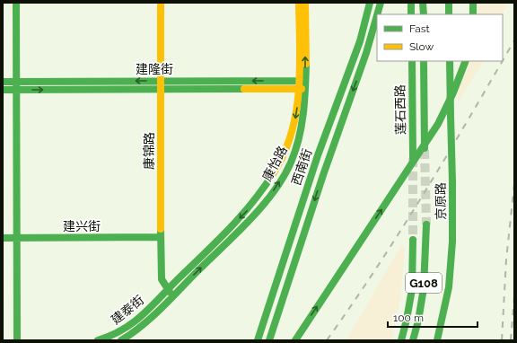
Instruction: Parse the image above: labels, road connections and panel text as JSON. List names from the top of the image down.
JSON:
{
  "streets": {
    "main road": [
      "建隆街",
      "莲石西路",
      "康锦路",
      "康怡路",
      "西南街",
      "京原路",
      "建兴街",
      "G108",
      "建泰街"
    ]
  },
  "crossings": [
    ["建隆街", "康锦路"],
    ["建隆街", "康怡路"],
    ["康锦路", "康怡路"],
    ["康锦路", "建兴街"],
    ["康锦路", "建泰街"],
    ["康怡路", "建泰街"]
  ],
  "legend": ["Fast", "Slow"],
  "scale_bar": "100 m"
}
